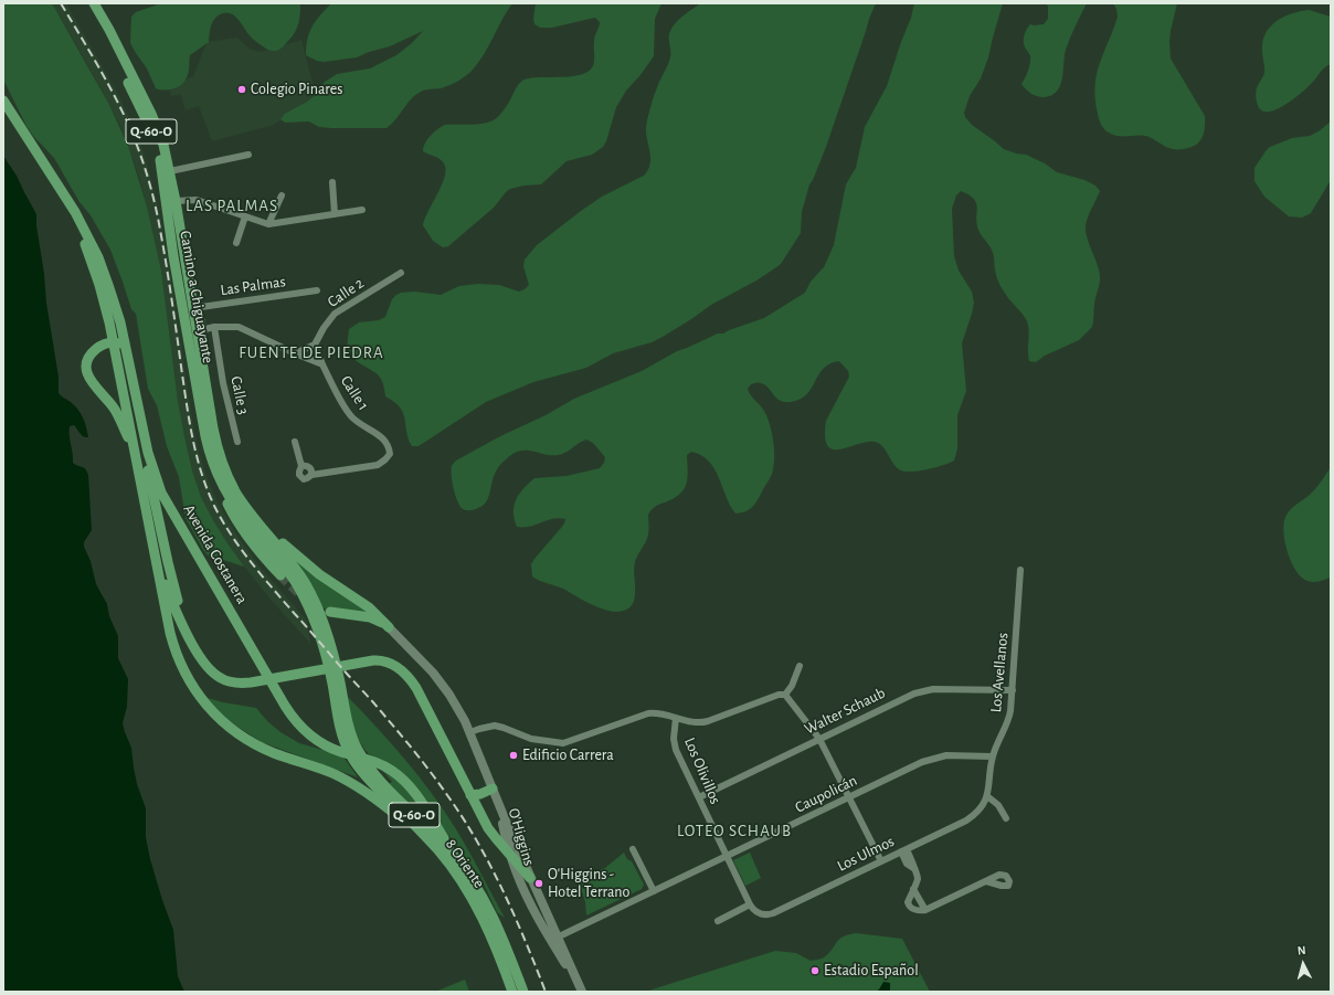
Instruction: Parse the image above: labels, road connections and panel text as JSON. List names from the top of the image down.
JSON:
{
  "streets": {
    "main road": [
      "Q-60-O",
      "Camino a Chiguayante",
      "Avenida Costanera",
      "O'Higgins",
      "8 Oriente"
    ],
    "street": [
      "Las Palmas",
      "Calle 2",
      "Calle 1",
      "Calle 3",
      "Los Avellanos",
      "Walter Schaub",
      "Los Olivillos",
      "Caupolicán",
      "Los Ulmos"
    ]
  },
  "crossings": [
    ["Q-60-O", "Camino a Chiguayante"],
    ["Q-60-O", "8 Oriente"],
    ["Las Palmas", "Camino a Chiguayante"],
    ["Camino a Chiguayante", "Calle 1"],
    ["Calle 1", "Calle 3"],
    ["Avenida Costanera", "8 Oriente"],
    ["Los Avellanos", "Walter Schaub"],
    ["Los Avellanos", "Caupolicán"],
    ["Los Avellanos", "Los Ulmos"],
    ["Walter Schaub", "Los Olivillos"],
    ["Los Olivillos", "Caupolicán"],
    ["Los Olivillos", "Los Ulmos"],
    ["Caupolicán", "O'Higgins"]
  ],
  "districts": ["LAS PALMAS", "FUENTE DE PIEDRA", "LOTEO SCHAUB"],
  "places": [
    "Colegio Pinares",
    "Edificio Carrera",
    "O'Higgins - Hotel Terrano",
    "Estadio Español"
  ],
  "north": "top"
}
